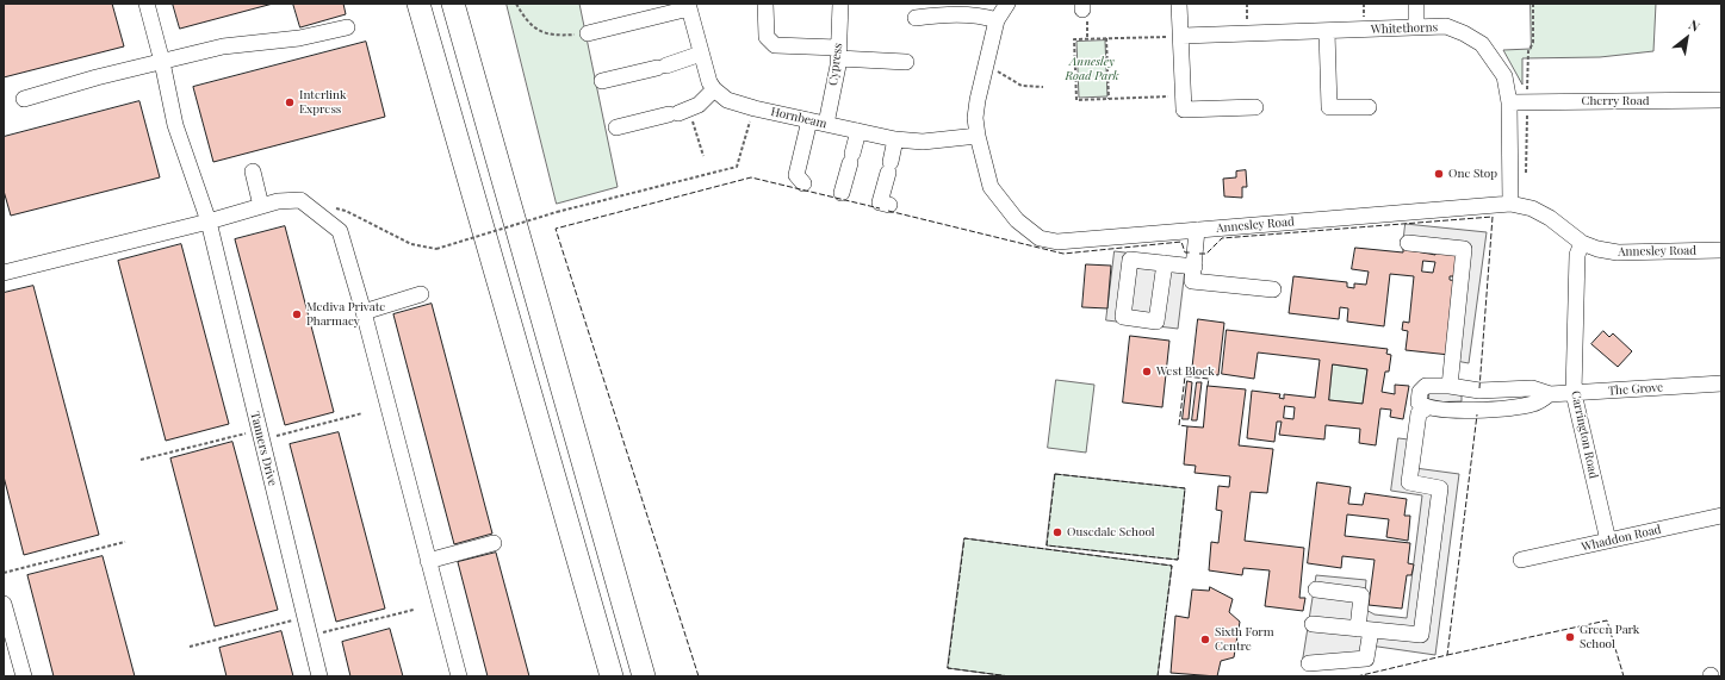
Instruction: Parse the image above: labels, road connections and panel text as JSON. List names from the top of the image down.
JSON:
{
  "streets": {
    "street": [
      "Whitethorns",
      "Cypress",
      "Cherry Road",
      "Hornbeam",
      "Annesley Road",
      "The Grove",
      "Carrington Road",
      "Tanners Drive",
      "Whaddon Road"
    ]
  },
  "crossings": [
    ["Whitethorns", "Cherry Road"],
    ["Whitethorns", "Annesley Road"],
    ["Cypress", "Hornbeam"],
    ["Hornbeam", "Annesley Road"],
    ["Annesley Road", "Carrington Road"],
    ["The Grove", "Carrington Road"],
    ["Carrington Road", "Whaddon Road"]
  ],
  "parks": ["Annesley Road Park"],
  "places": [
    "Interlink Express",
    "One Stop",
    "Mediva Private Pharmacy",
    "West Block",
    "Ousedale School",
    "Green Park School",
    "Sixth Form Centre"
  ],
  "north": "top right"
}
